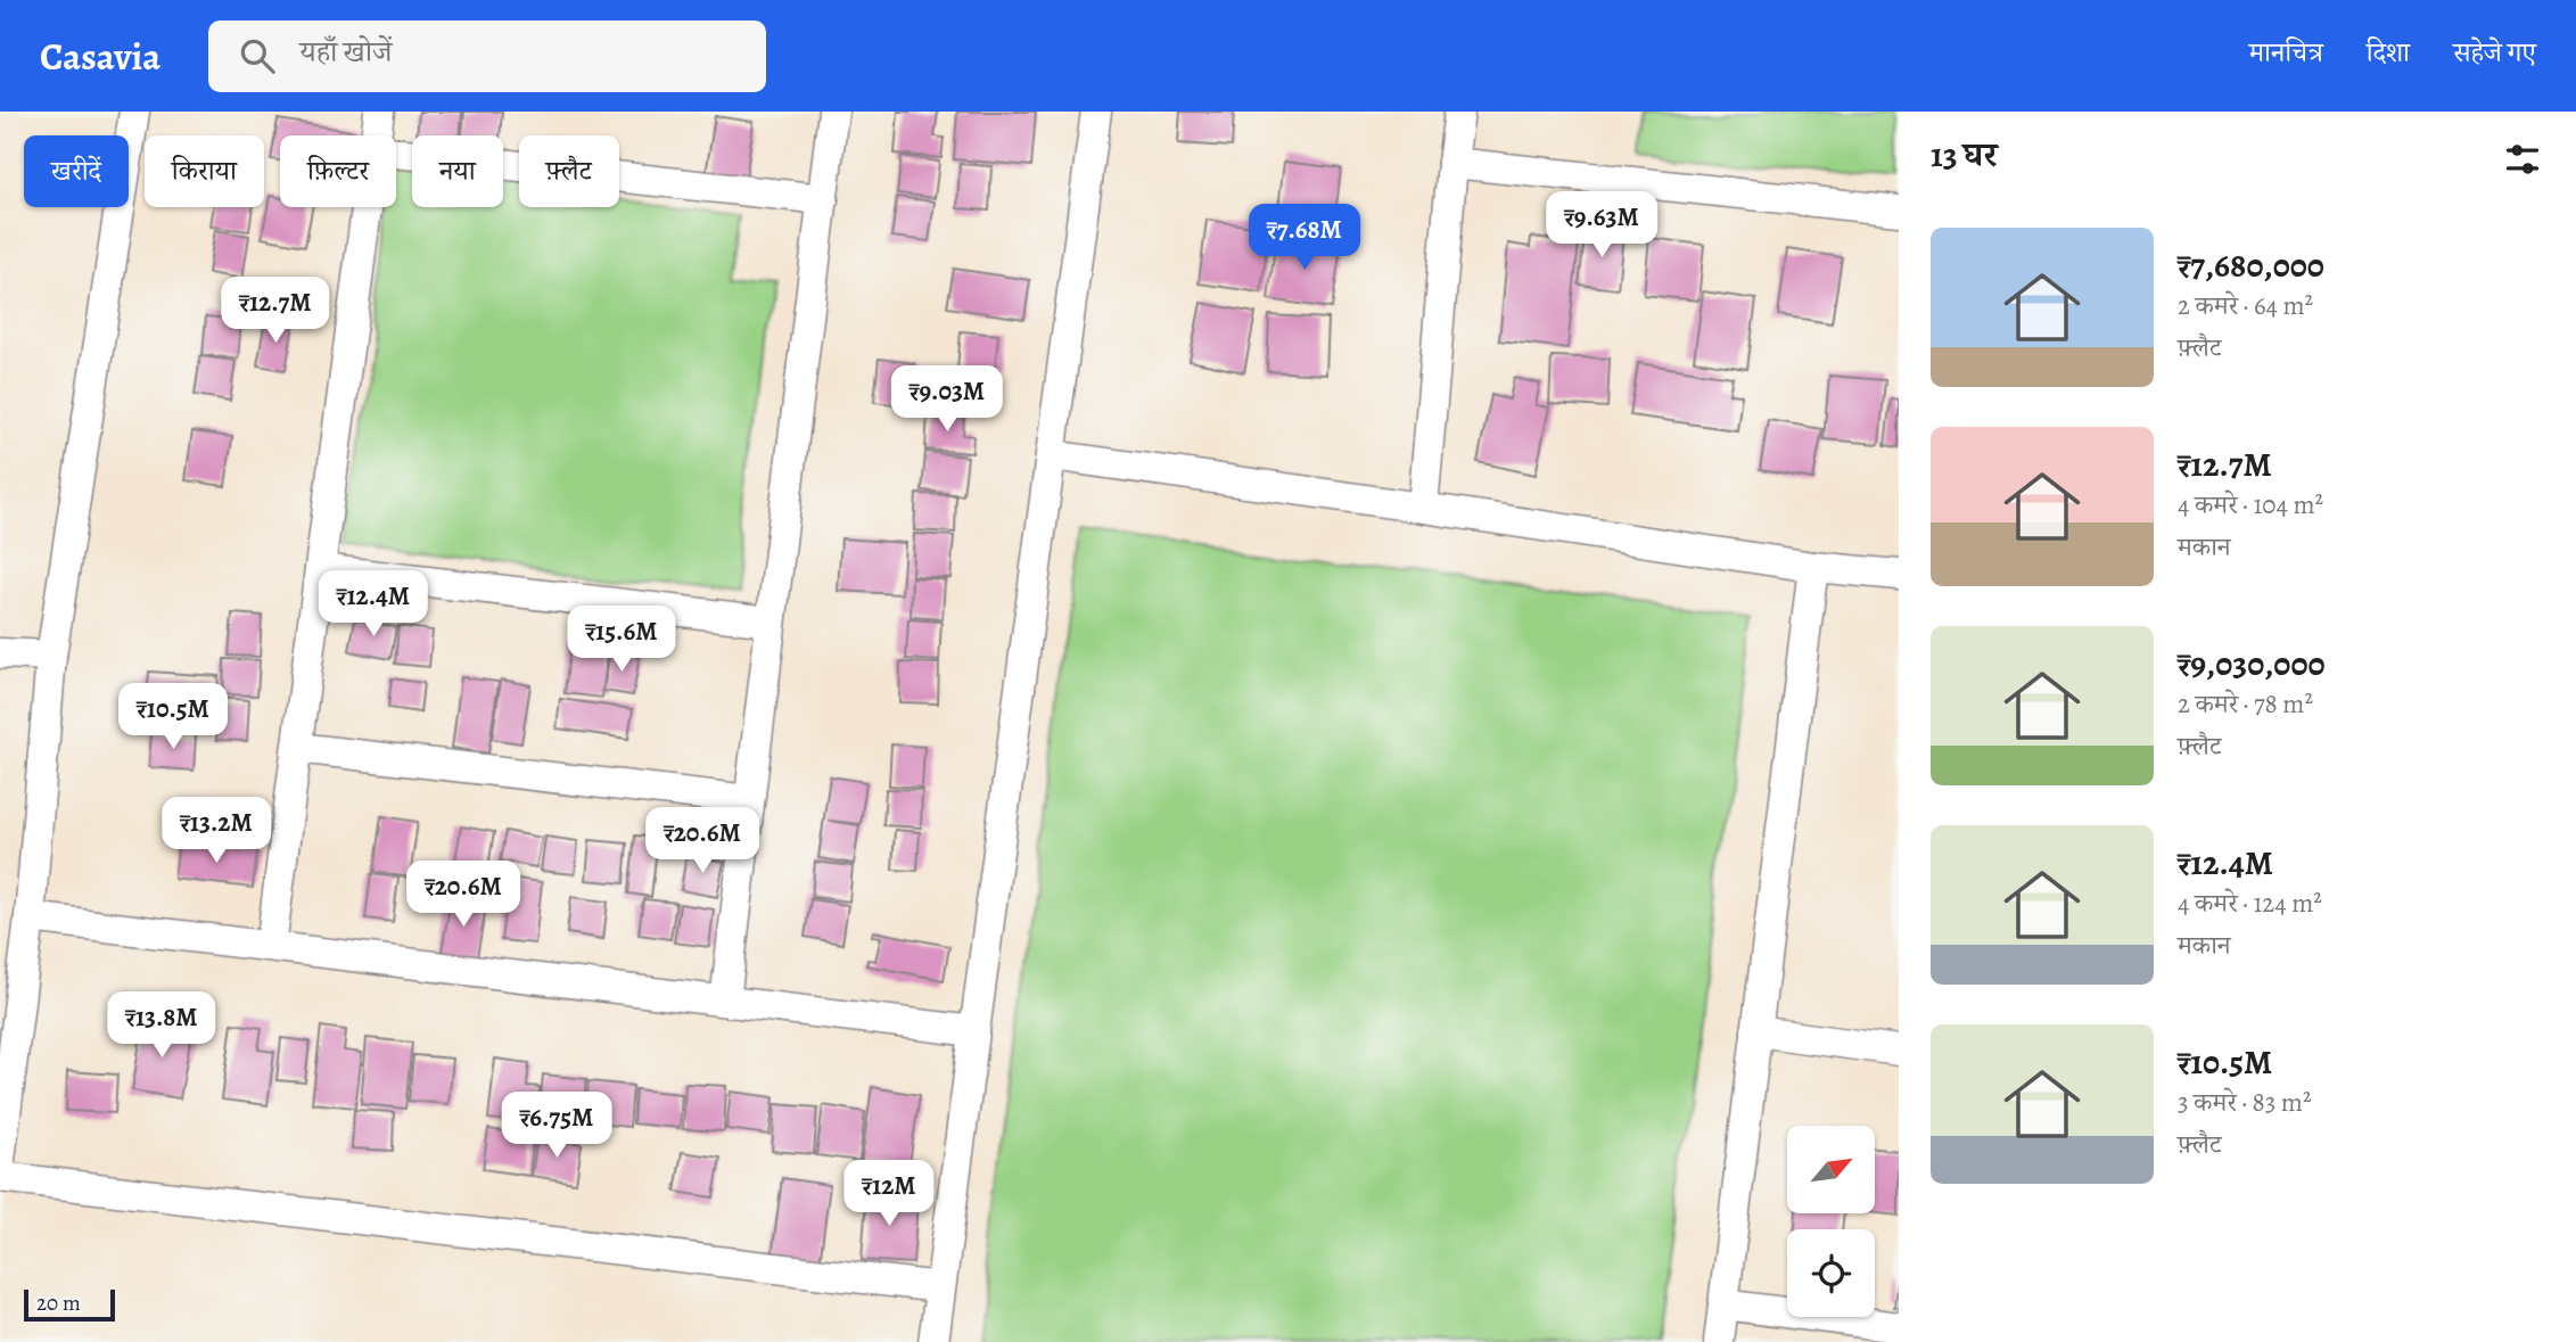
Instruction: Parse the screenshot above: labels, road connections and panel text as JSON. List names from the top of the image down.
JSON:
{
  "scale_bar": "20 m",
  "north": "top right",
  "page": {
    "header": "Casavia",
    "search": "यहाँ खोजें",
    "nav": ["मानचित्र", "दिशा", "सहेजे गए"],
    "heading": "13 घर",
    "chip": [
      "खरीदें",
      "किराया",
      "फ़िल्टर",
      "नया",
      "फ़्लैट"
    ],
    "price": [
      "₹9.63M",
      "₹7.68M",
      "₹12.7M",
      "₹9.03M",
      "₹12.4M",
      "₹15.6M",
      "₹10.5M",
      "₹13.2M",
      "₹20.6M",
      "₹20.6M",
      "₹13.8M",
      "₹6.75M",
      "₹12M"
    ],
    "list": [
      {
        "name": "₹7,680,000",
        "note": "2 कमरे · 64 m² · फ़्लैट"
      },
      {
        "name": "₹12.7M",
        "note": "4 कमरे · 104 m² · मकान"
      },
      {
        "name": "₹9,030,000",
        "note": "2 कमरे · 78 m² · फ़्लैट"
      },
      {
        "name": "₹12.4M",
        "note": "4 कमरे · 124 m² · मकान"
      },
      {
        "name": "₹10.5M",
        "note": "3 कमरे · 83 m² · फ़्लैट"
      }
    ],
    "scale": "20 m"
  }
}
